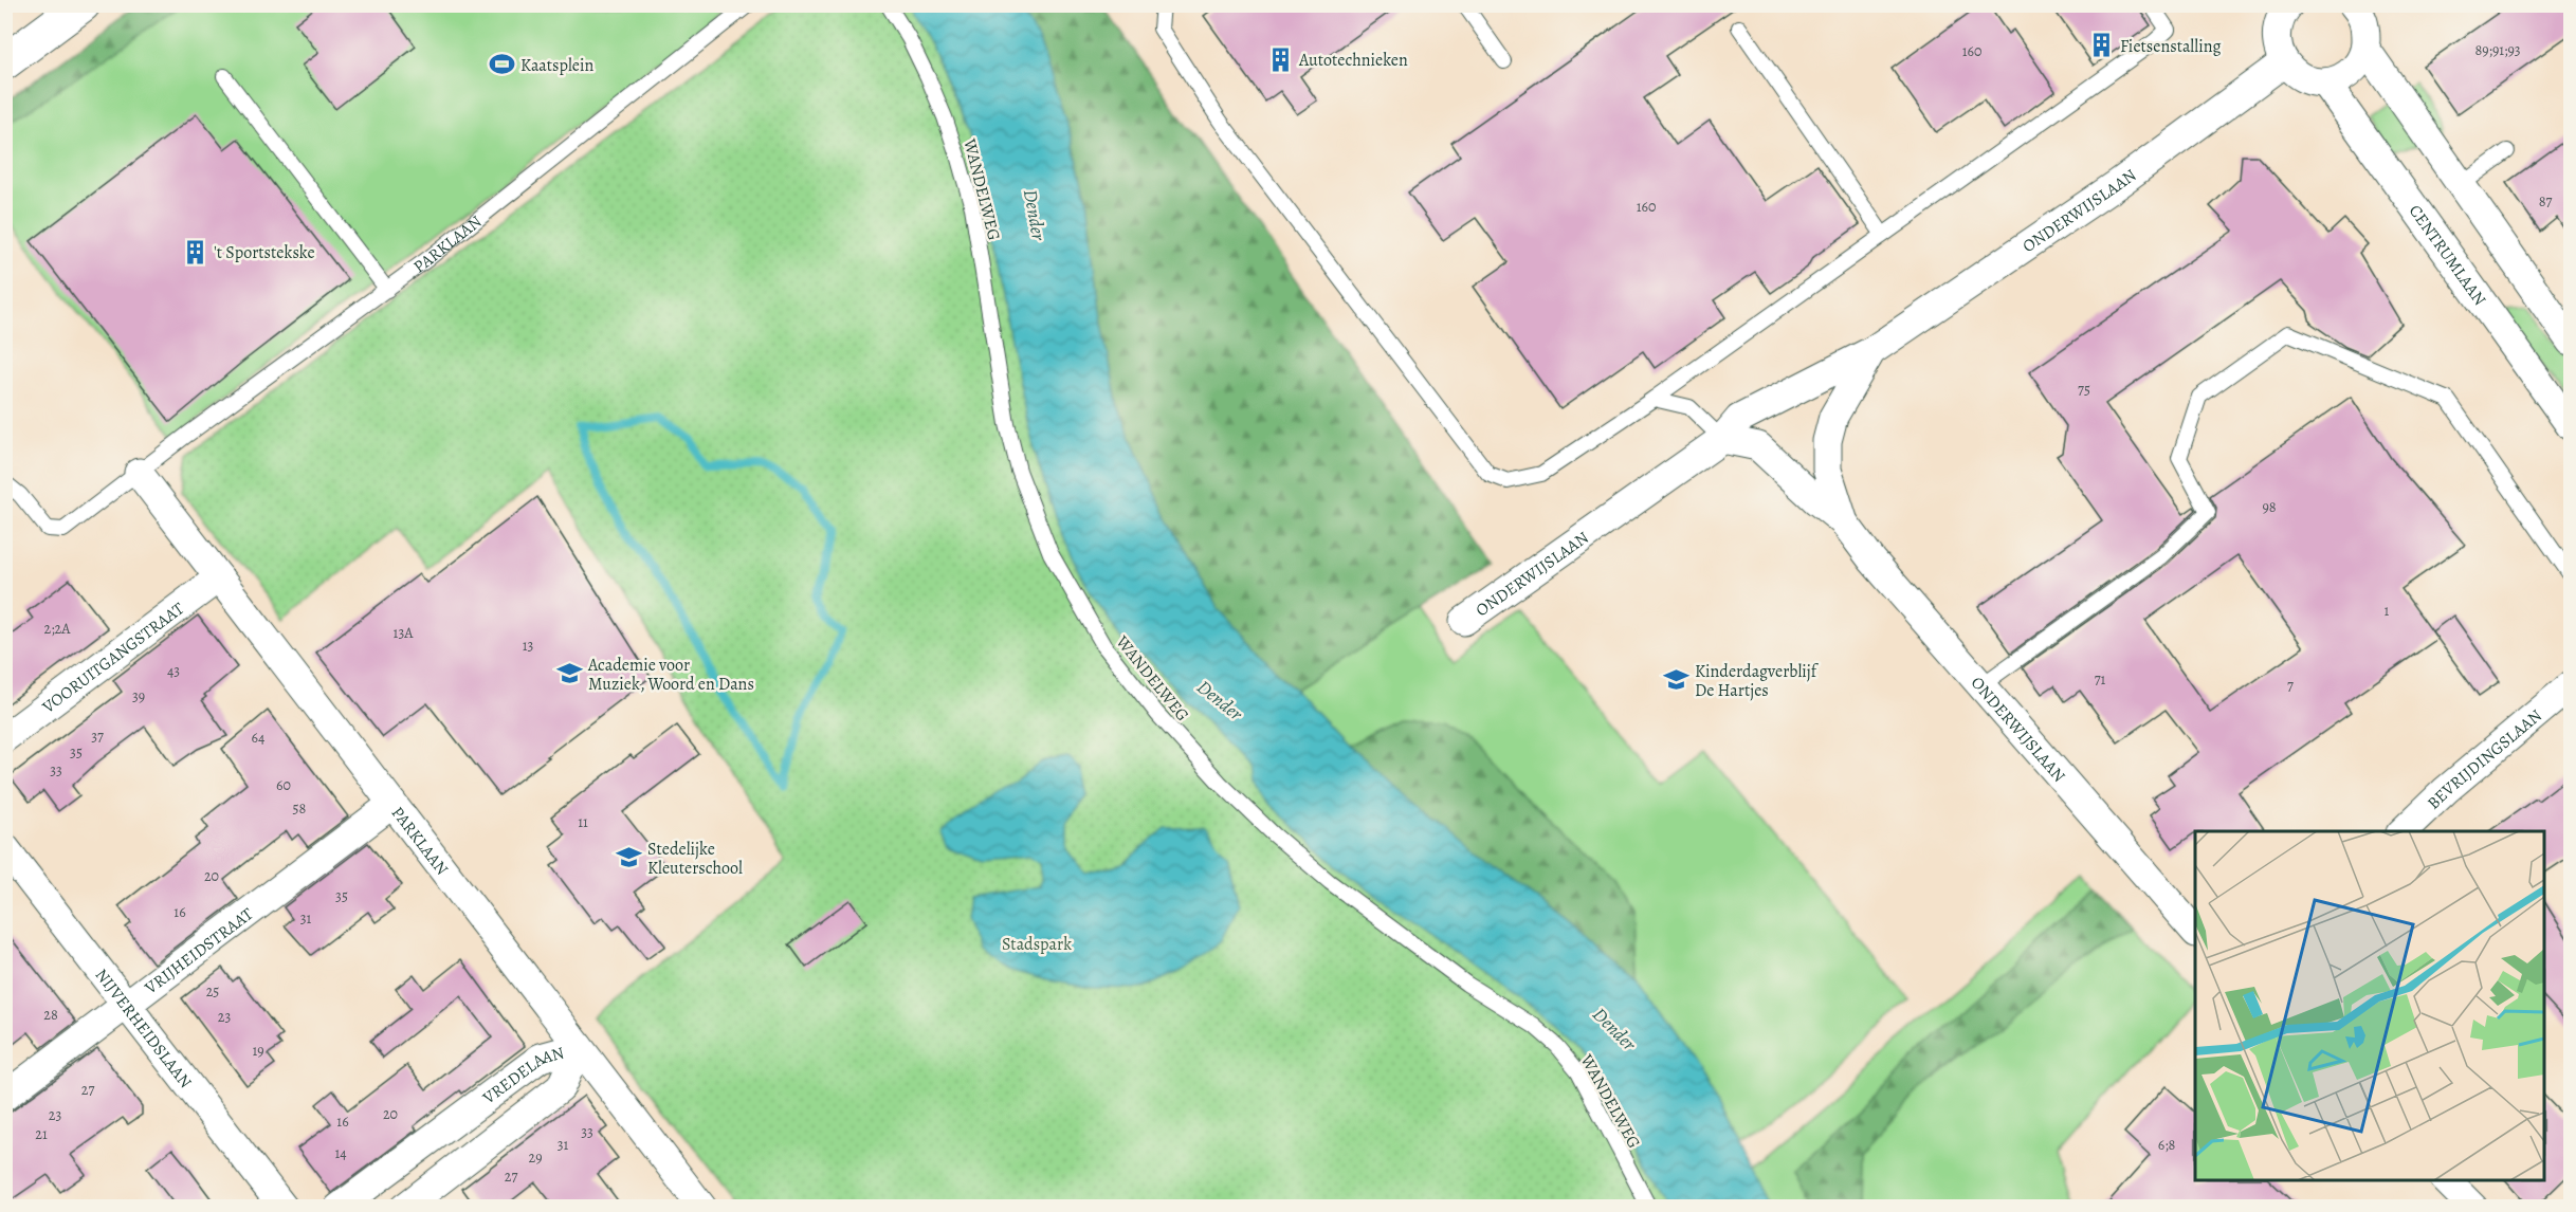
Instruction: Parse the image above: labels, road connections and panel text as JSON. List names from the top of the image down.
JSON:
{
  "streets": {
    "street": [
      "ONDERWIJSLAAN",
      "PARKLAAN",
      "CENTRUMLAAN",
      "VOORUITGANGSTRAAT",
      "BEVRIJDINGSLAAN",
      "VRIJHEIDSTRAAT",
      "NIJVERHEIDSLAAN",
      "VREDELAAN"
    ],
    "lane": ["WANDELWEG"]
  },
  "crossings": [
    ["PARKLAAN", "VOORUITGANGSTRAAT"],
    ["PARKLAAN", "VRIJHEIDSTRAAT"],
    ["PARKLAAN", "VREDELAAN"],
    ["VRIJHEIDSTRAAT", "NIJVERHEIDSLAAN"]
  ],
  "water": ["Dender"],
  "parks": ["Stadspark"],
  "places": {
    "building": ["Fietsenstalling", "Autotechnieken", "'t Sportstekske"],
    "sports": ["Kaatsplein"],
    "school or university": ["Academie voor Muziek, Woord en Dans", "Kinderdagverblijf De Hartjes", "Stedelijke Kleuterschool"]
  },
  "house_numbers": [
    "89;91;93",
    "160",
    "87",
    "160",
    "75",
    "98",
    "1",
    "2;2A",
    "13A",
    "13",
    "43",
    "71",
    "7",
    "39",
    "37",
    "64",
    "35",
    "33",
    "60",
    "58",
    "11",
    "20",
    "35",
    "16",
    "31",
    "25",
    "28",
    "23",
    "19",
    "27",
    "20",
    "23",
    "16",
    "33",
    "21",
    "31",
    "6;8",
    "14",
    "29",
    "27"
  ]
}
